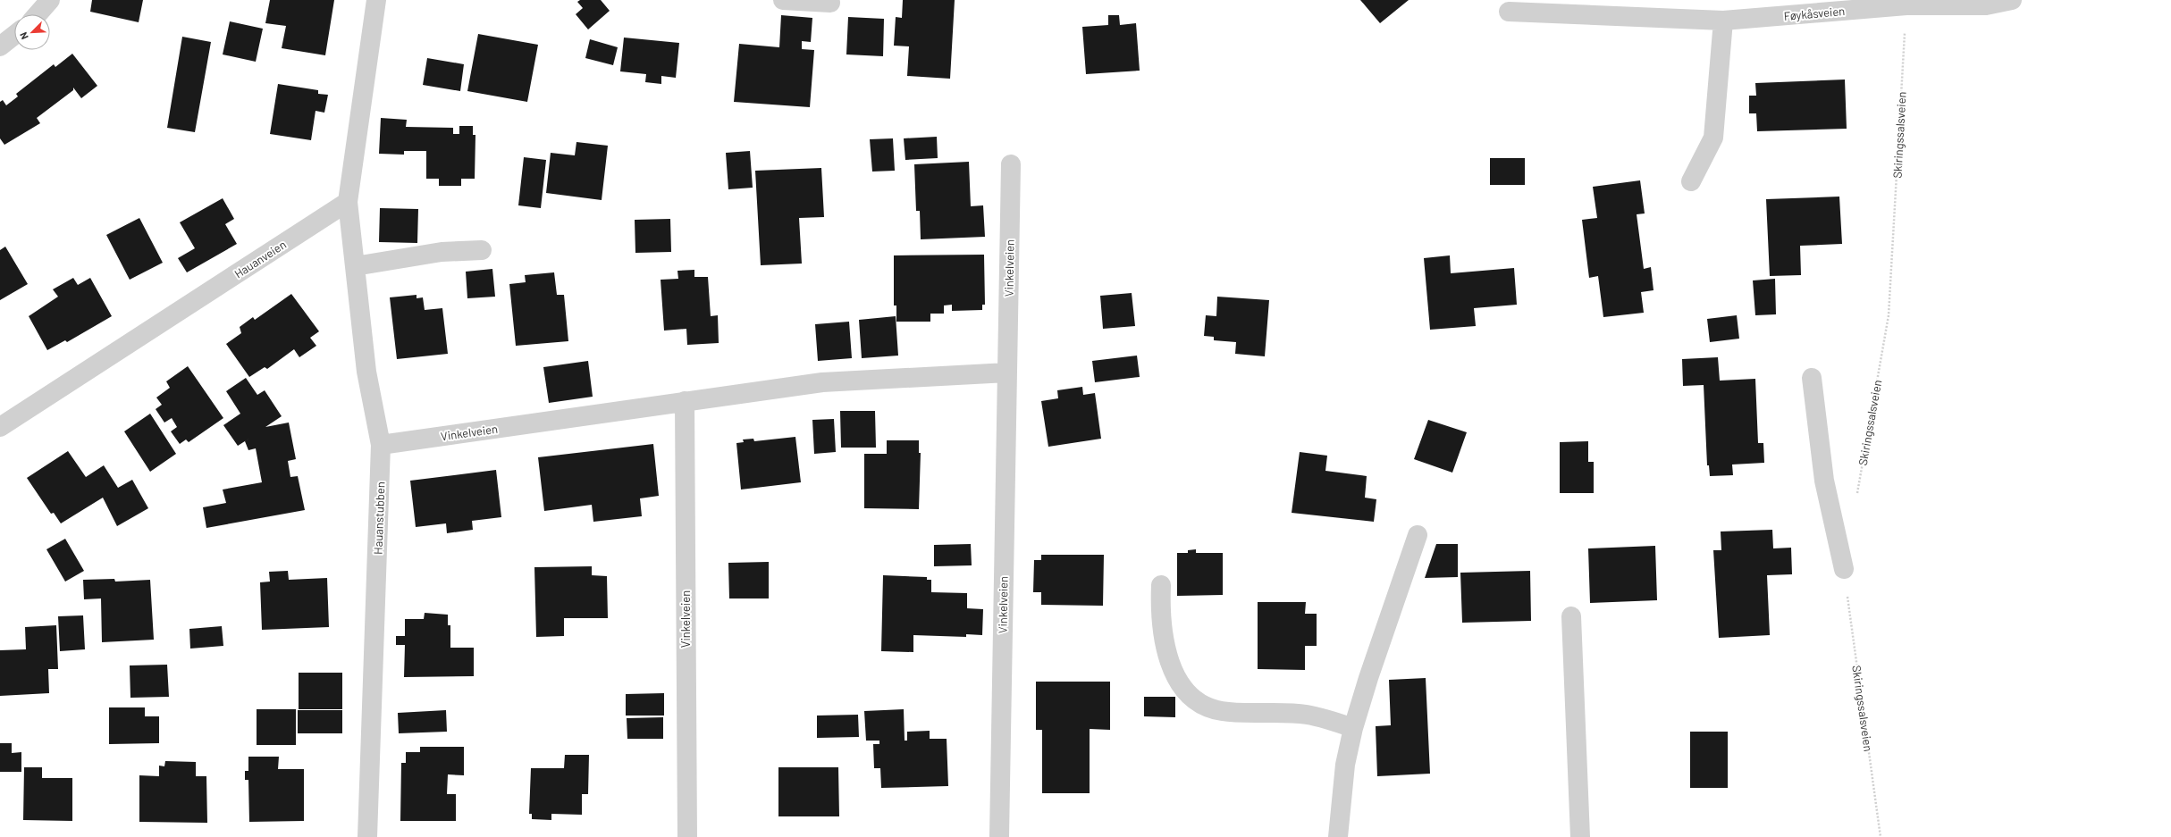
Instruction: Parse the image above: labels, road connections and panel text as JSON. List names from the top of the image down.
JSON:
{
  "streets": {
    "street": [
      "Føykåsveien",
      "Hauanveien",
      "Vinkelveien",
      "Hauanstubben"
    ],
    "path": ["Skiringssalsveien"]
  },
  "crossings": [
    ["Føykåsveien", "Skiringssalsveien"],
    ["Hauanveien", "Hauanstubben"],
    ["Vinkelveien", "Hauanstubben"]
  ],
  "north": "bottom left"
}
